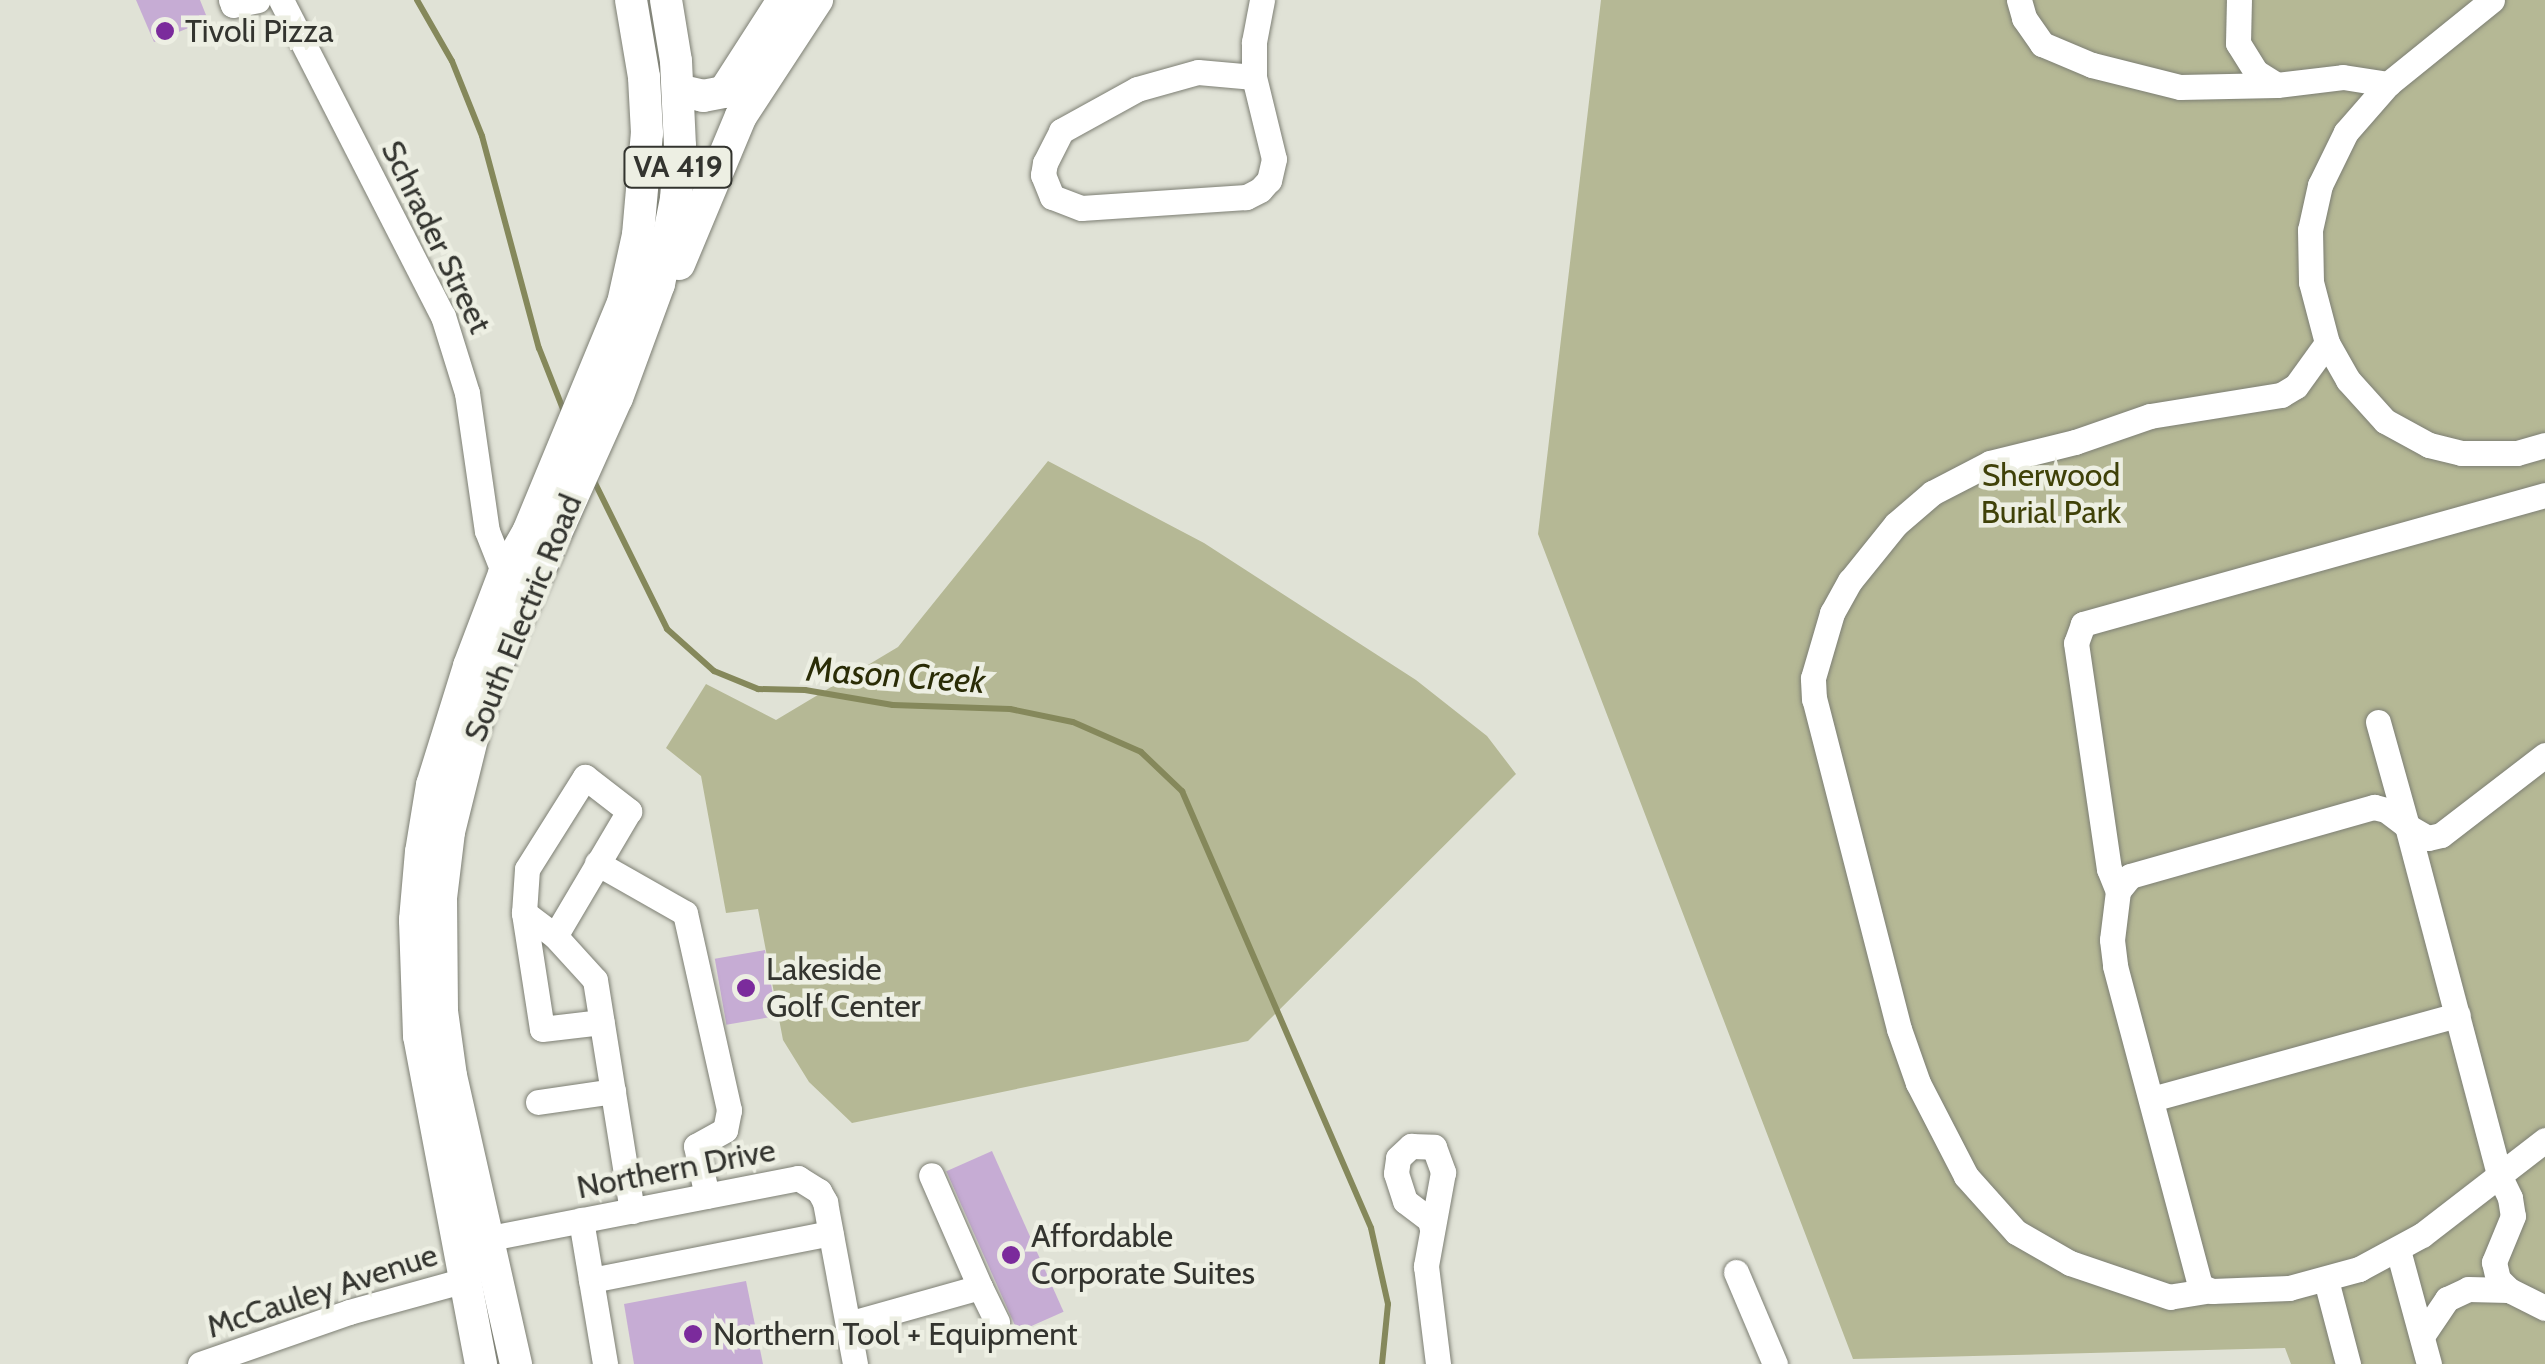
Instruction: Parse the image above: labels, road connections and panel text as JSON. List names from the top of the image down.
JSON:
{
  "streets": {
    "main road": ["VA 419", "South Electric Road"],
    "street": ["Schrader Street", "Northern Drive", "McCauley Avenue"]
  },
  "crossings": [
    ["Schrader Street", "South Electric Road"],
    ["South Electric Road", "Northern Drive"],
    ["South Electric Road", "McCauley Avenue"]
  ],
  "water": ["Mason Creek"],
  "parks": ["Sherwood Burial Park"],
  "places": [
    "Tivoli Pizza",
    "Lakeside Golf Center",
    "Affordable Corporate Suites",
    "Northern Tool + Equipment"
  ]
}
